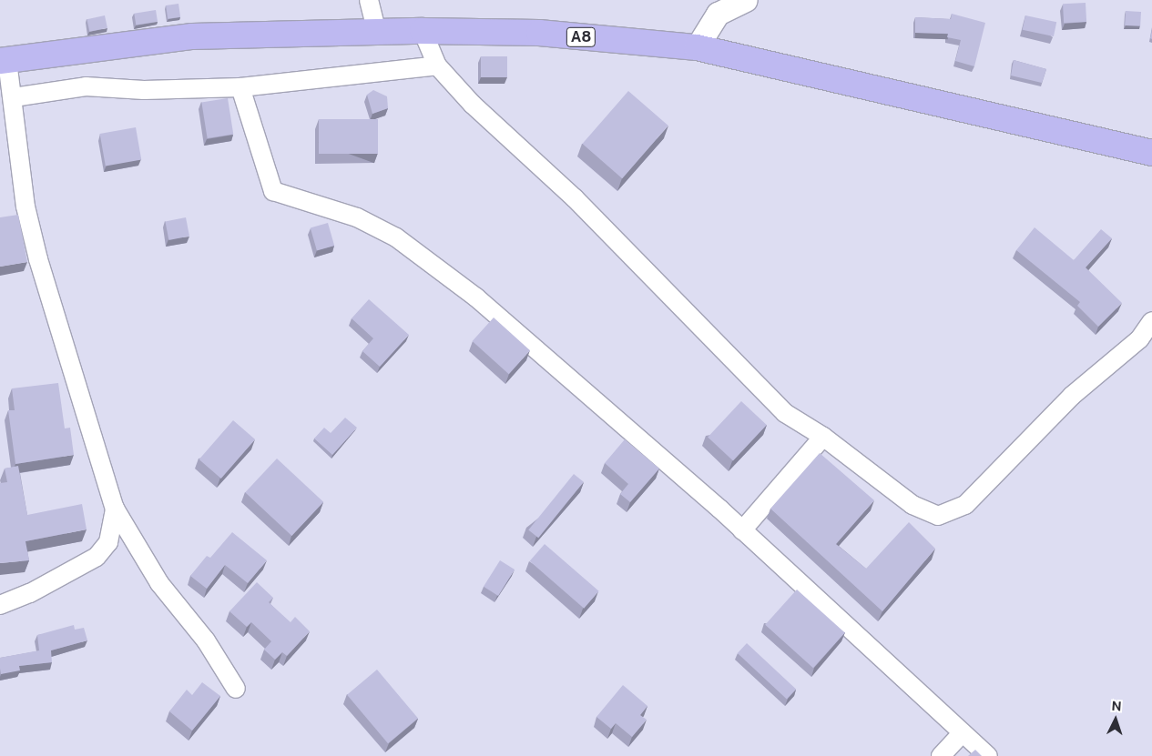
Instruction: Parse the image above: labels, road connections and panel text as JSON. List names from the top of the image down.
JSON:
{
  "streets": {
    "main road": ["A8"]
  },
  "north": "top"
}
